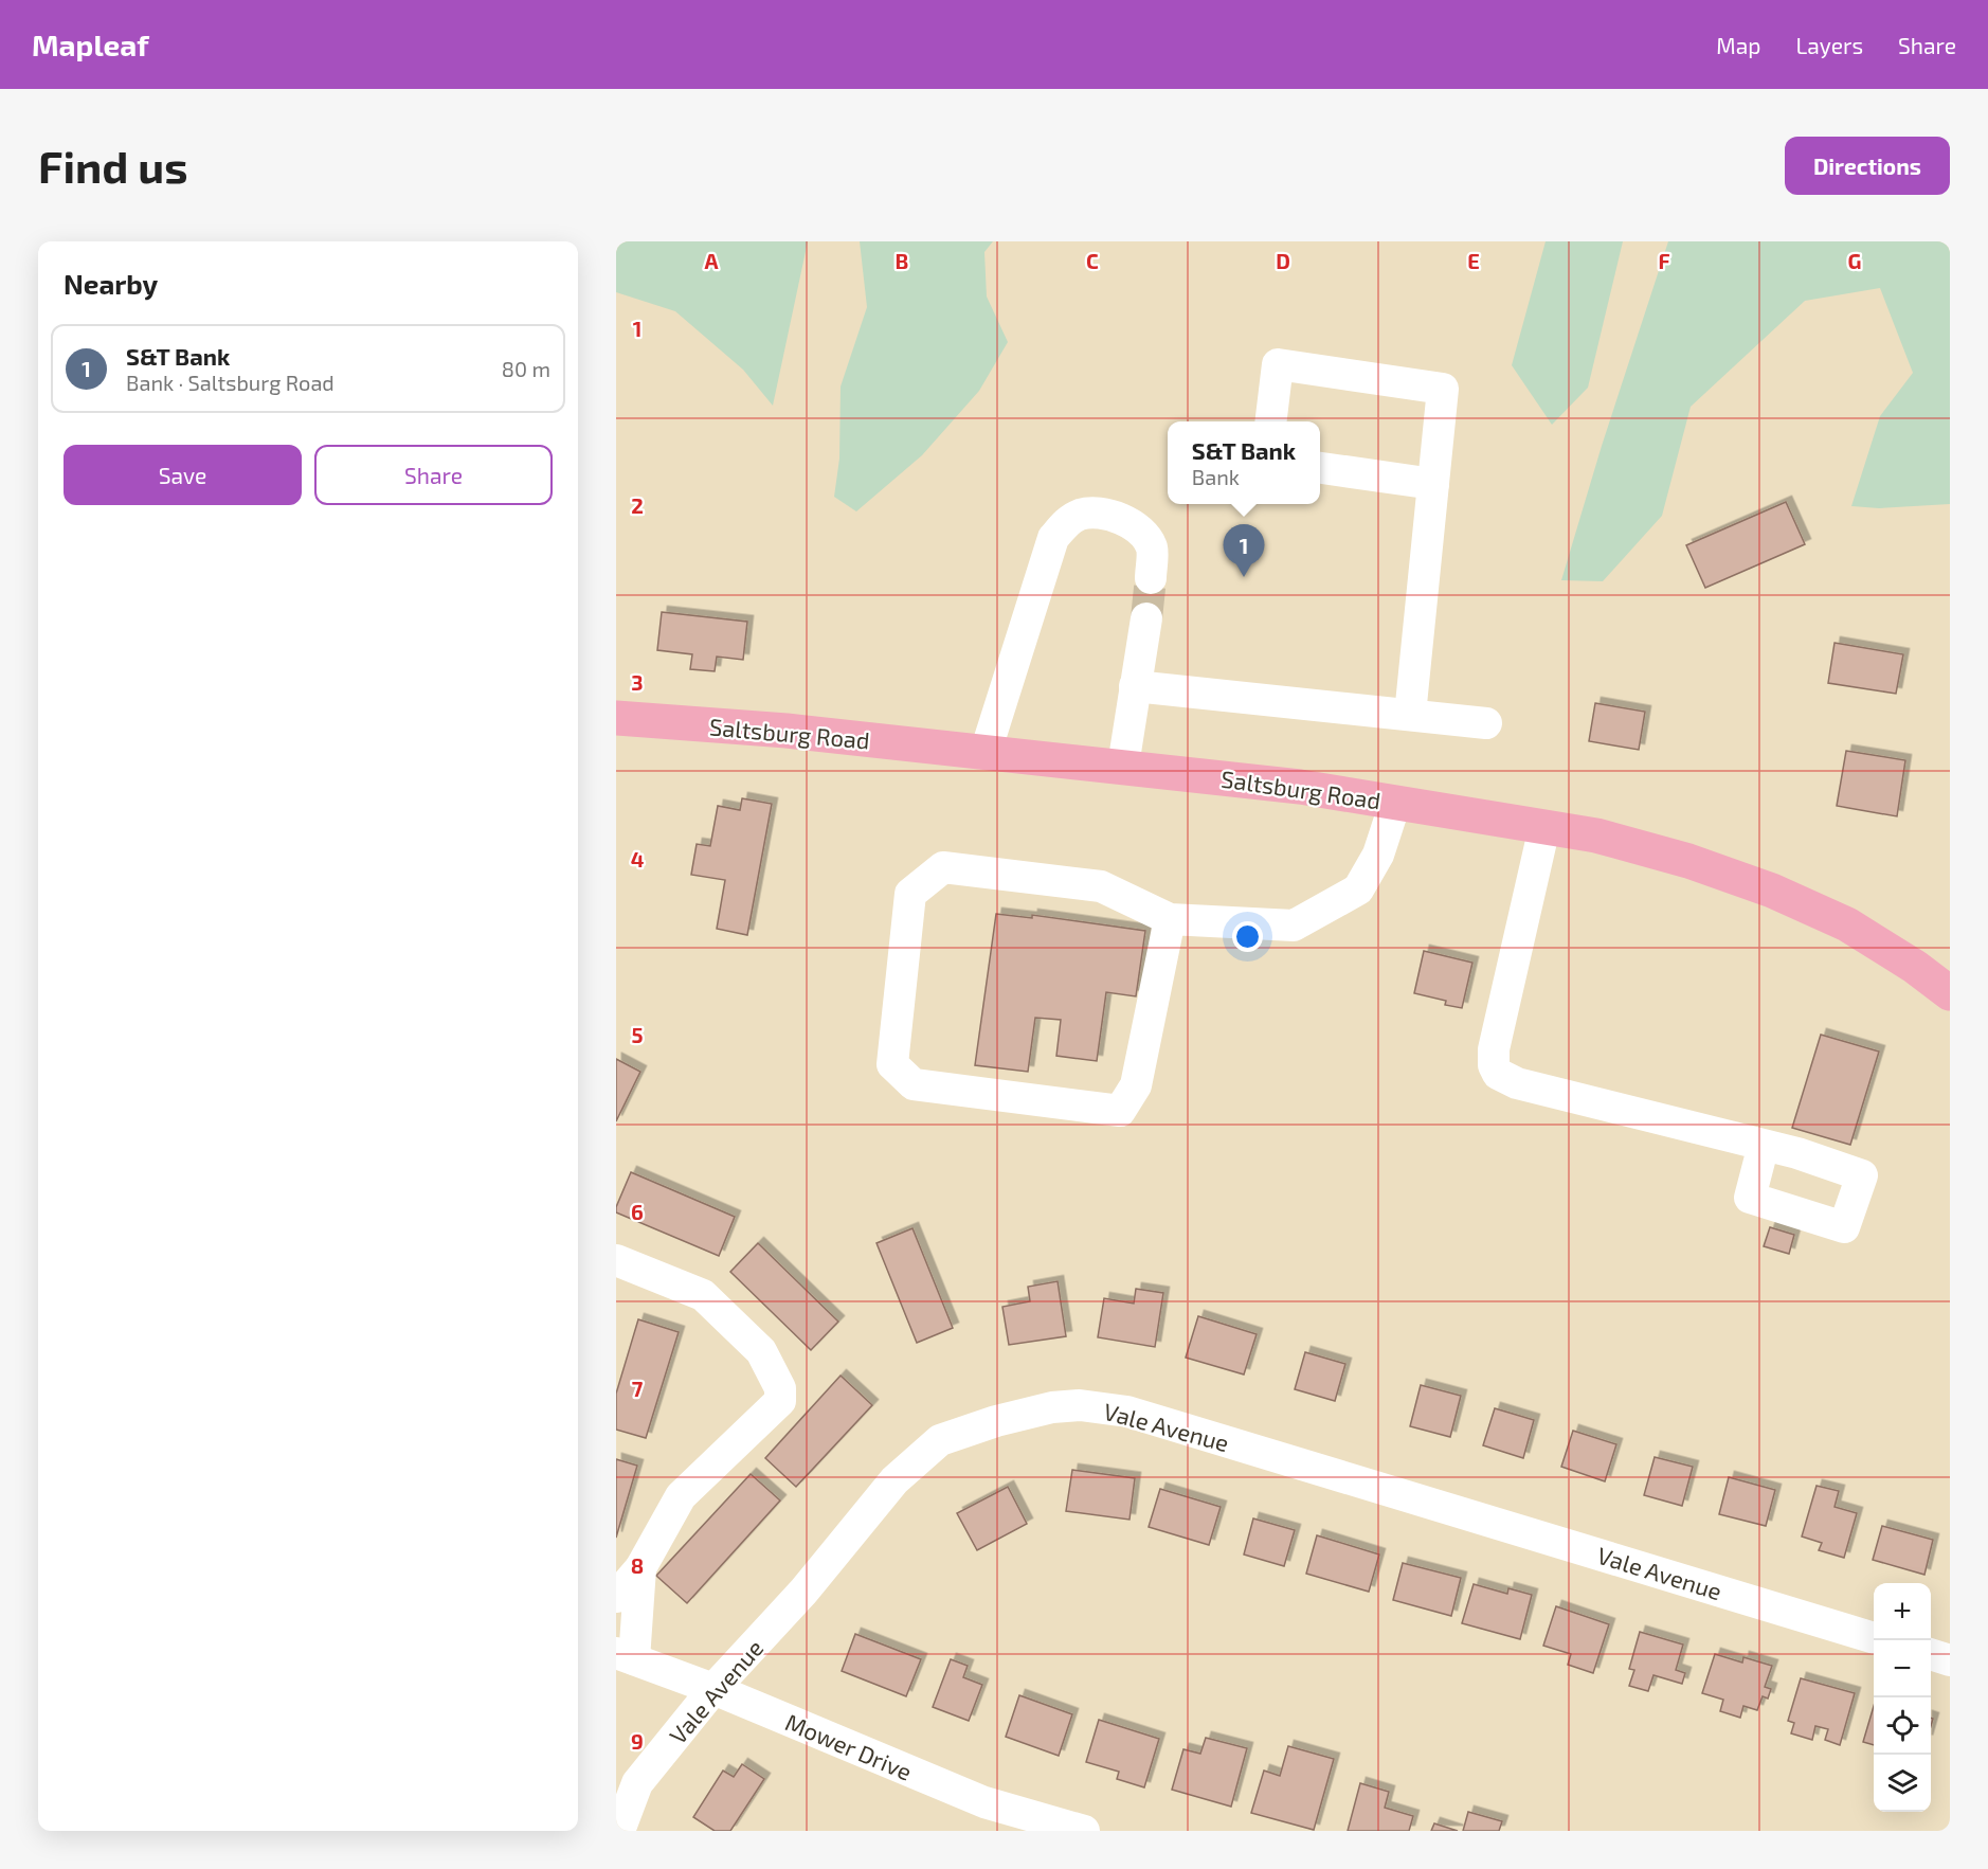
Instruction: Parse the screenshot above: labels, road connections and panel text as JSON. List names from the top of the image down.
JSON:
{
  "streets": {
    "main road": ["Saltsburg Road"],
    "street": ["Vale Avenue", "Mower Drive"]
  },
  "crossings": [
    ["Vale Avenue", "Mower Drive"]
  ],
  "page": {
    "header": "Mapleaf",
    "nav": ["Map", "Layers", "Share"],
    "buttons": [
      "Directions",
      ["Save", "Share"]
    ],
    "title": "Find us",
    "heading": "Nearby",
    "list": [
      {
        "mark": "1",
        "name": "S&T Bank",
        "note": "Bank · Saltsburg Road",
        "value": "80 m"
      }
    ],
    "popup": ["S&T Bank", "Bank"],
    "pins": "1",
    "map_buttons": ["+", "−"]
  },
  "grid": {
    "columns": [
      "A",
      "B",
      "C",
      "D",
      "E",
      "F",
      "G"
    ],
    "rows": [
      "1",
      "2",
      "3",
      "4",
      "5",
      "6",
      "7",
      "8",
      "9"
    ]
  }
}
